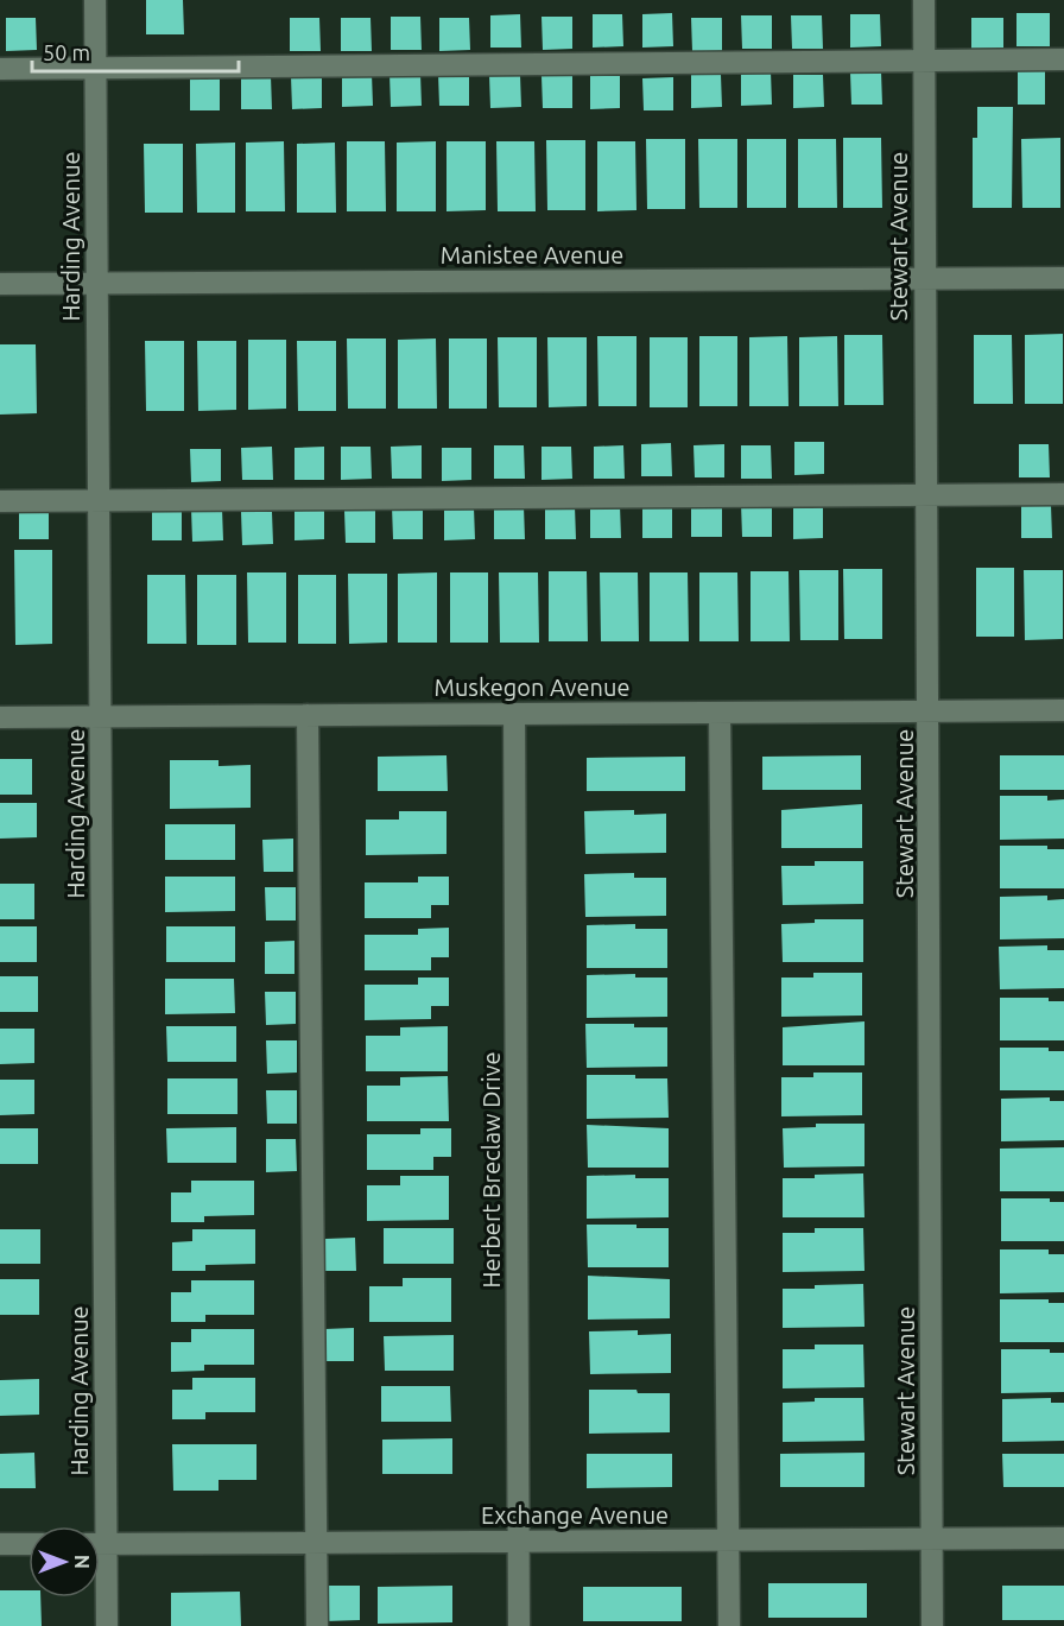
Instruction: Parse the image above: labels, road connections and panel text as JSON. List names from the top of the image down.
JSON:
{
  "streets": {
    "street": [
      "Harding Avenue",
      "Stewart Avenue",
      "Manistee Avenue",
      "Muskegon Avenue",
      "Herbert Breclaw Drive",
      "Exchange Avenue"
    ]
  },
  "crossings": [
    ["Harding Avenue", "Manistee Avenue"],
    ["Harding Avenue", "Muskegon Avenue"],
    ["Stewart Avenue", "Manistee Avenue"],
    ["Stewart Avenue", "Muskegon Avenue"],
    ["Stewart Avenue", "Exchange Avenue"],
    ["Muskegon Avenue", "Herbert Breclaw Drive"],
    ["Herbert Breclaw Drive", "Exchange Avenue"]
  ],
  "scale_bar": "50 m",
  "north": "right"
}
